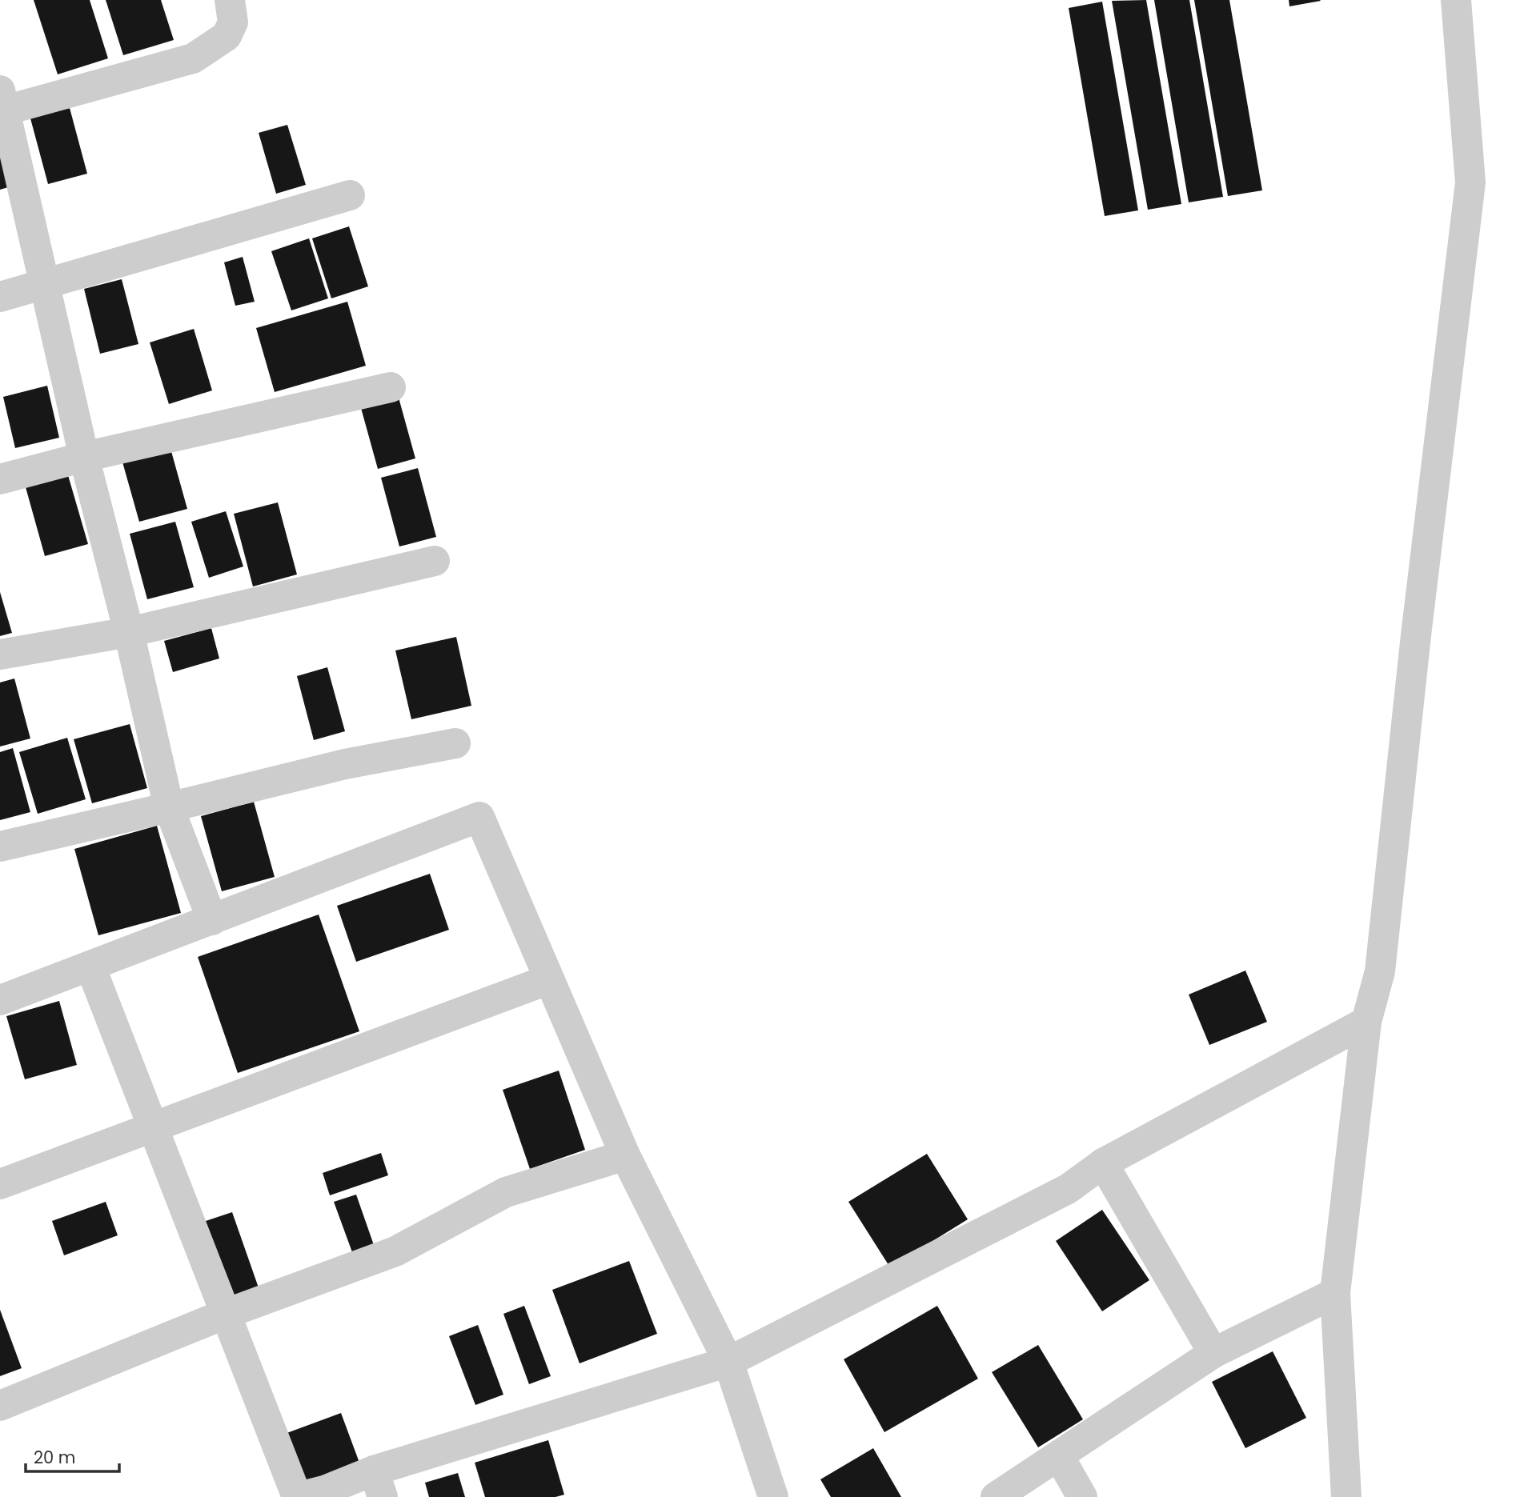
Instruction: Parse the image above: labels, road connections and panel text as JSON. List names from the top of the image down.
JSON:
{
  "scale_bar": "20 m"
}
